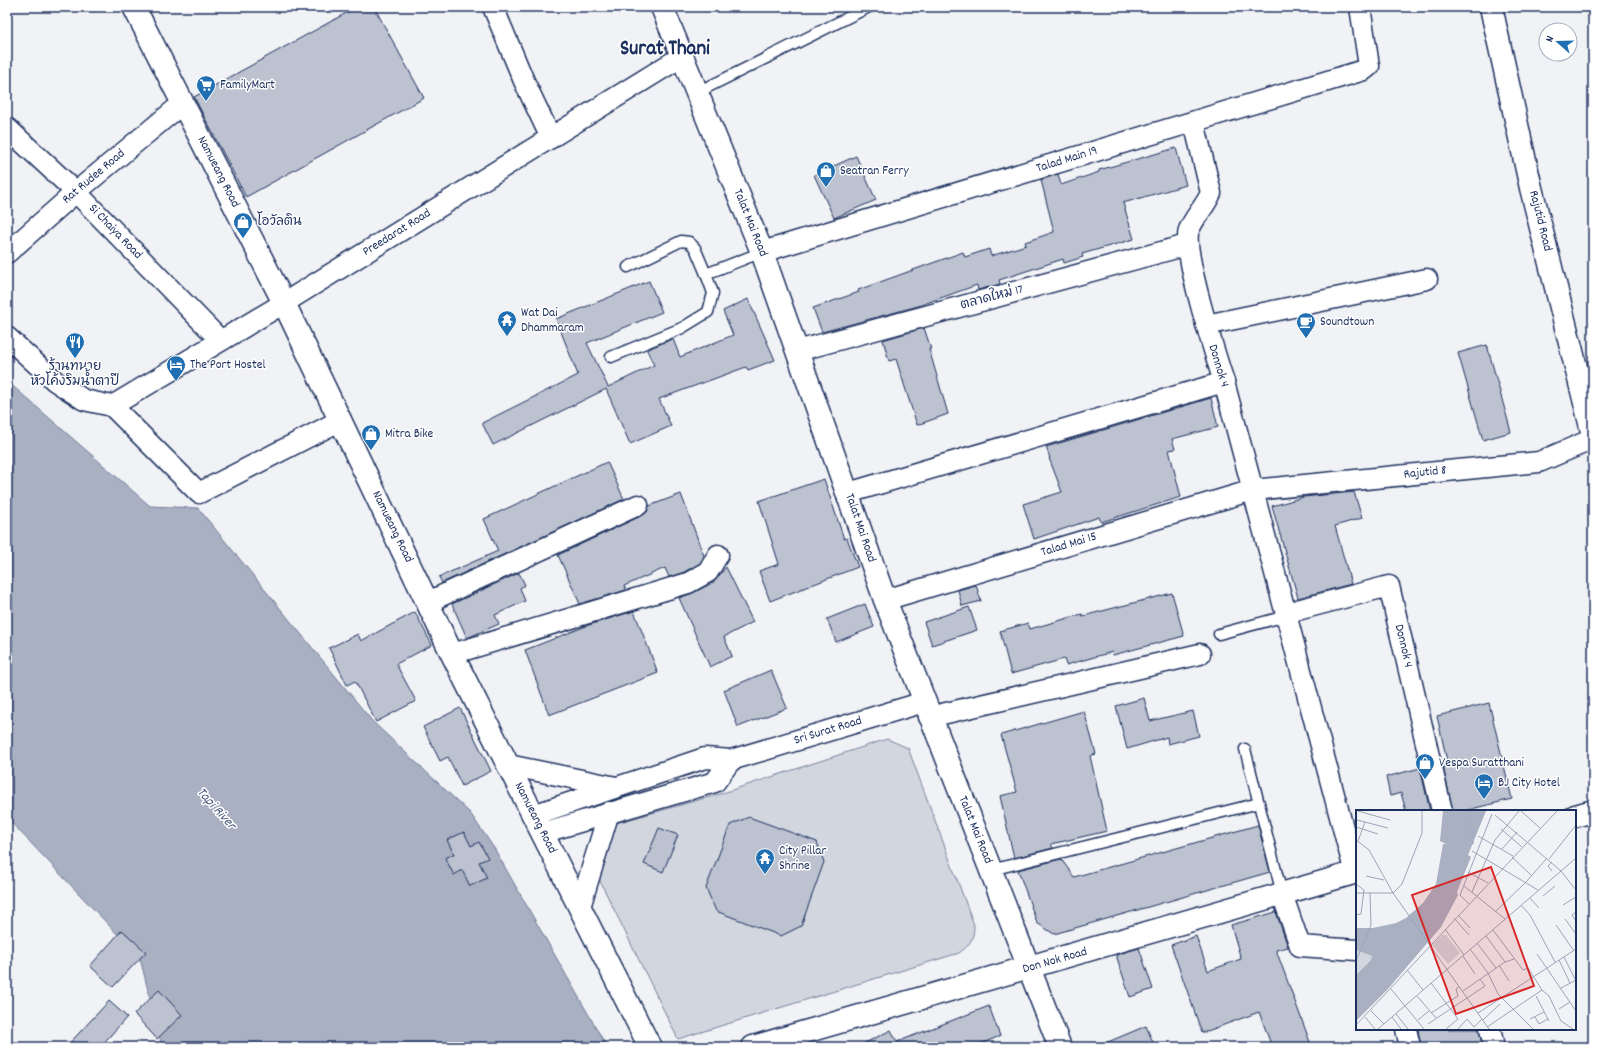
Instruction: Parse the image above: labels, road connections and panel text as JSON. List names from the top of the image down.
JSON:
{
  "streets": {
    "main road": [
      "Namueang Road",
      "Rajutid Road",
      "Talat Mai Road",
      "Don Nok Road"
    ],
    "street": [
      "Talad Main 19",
      "Rat Rudee Road",
      "Si Chaiya Road",
      "Preedarat Road",
      "ตลาดใหม่ 17",
      "Donnok 4",
      "Rajutid 8",
      "Talad Mai 15",
      "Sri Surat Road"
    ]
  },
  "crossings": [
    ["Talad Main 19", "Talat Mai Road"],
    ["Talad Main 19", "Donnok 4"],
    ["Namueang Road", "Rat Rudee Road"],
    ["Namueang Road", "Preedarat Road"],
    ["Namueang Road", "Sri Surat Road"],
    ["Rat Rudee Road", "Si Chaiya Road"],
    ["Talat Mai Road", "Preedarat Road"],
    ["Talat Mai Road", "ตลาดใหม่ 17"],
    ["Talat Mai Road", "Talad Mai 15"],
    ["Talat Mai Road", "Sri Surat Road"],
    ["Talat Mai Road", "Don Nok Road"],
    ["Si Chaiya Road", "Preedarat Road"],
    ["ตลาดใหม่ 17", "Donnok 4"],
    ["Donnok 4", "Rajutid 8"],
    ["Donnok 4", "Talad Mai 15"],
    ["Donnok 4", "Don Nok Road"],
    ["Rajutid 8", "Talad Mai 15"]
  ],
  "districts": ["Surat Thani"],
  "water": ["Tapi River"],
  "places": {
    "supermarket": ["FamilyMart"],
    "shop": [
      "Seatran Ferry",
      "โอวัลติน",
      "Mitra Bike",
      "Vespa Suratthani"
    ],
    "temple": ["Wat Dai Dhammaram", "City Pillar Shrine"],
    "cafe": ["Soundtown"],
    "restaurant": ["ร้านทนาย หัวโค้งริมน้ำตาปี"],
    "hotel": ["The Port Hostel", "BJ City Hotel"]
  },
  "north": "left"
}
